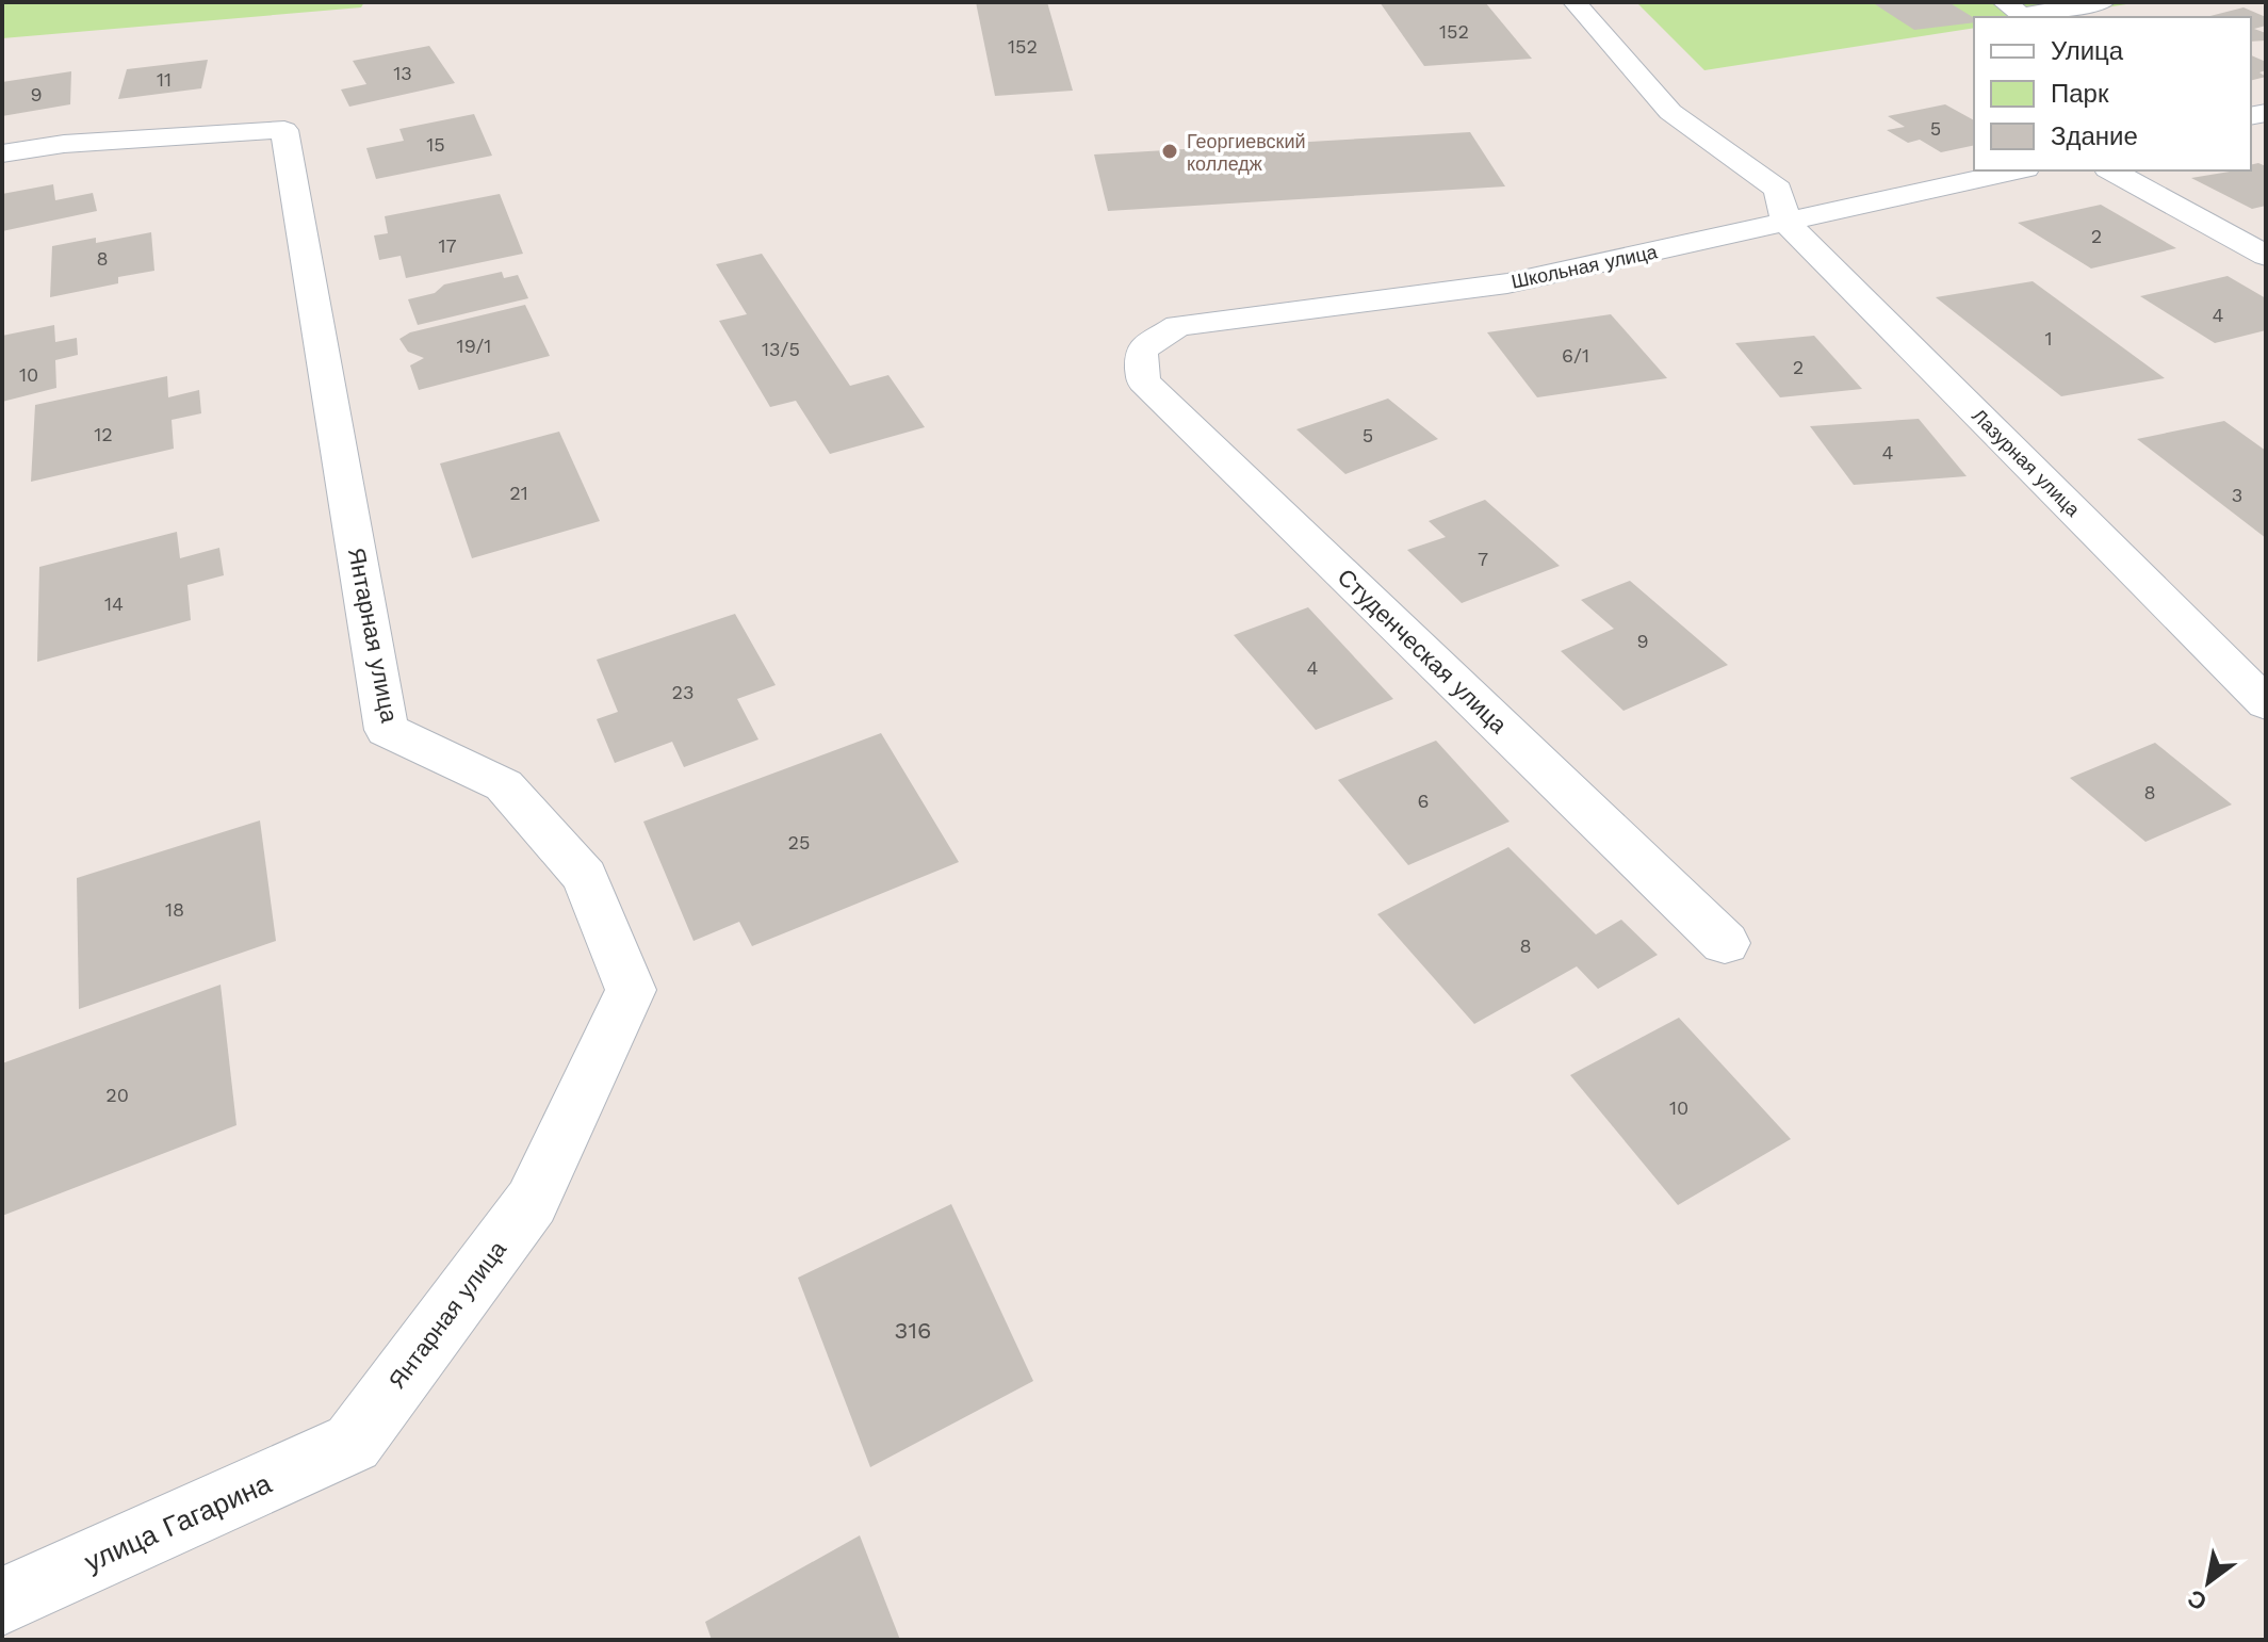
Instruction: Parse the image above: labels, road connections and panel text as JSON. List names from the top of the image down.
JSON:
{
  "streets": {
    "street": [
      "Школьная улица",
      "Лазурная улица",
      "Янтарная улица",
      "Студенческая улица",
      "улица Гагарина"
    ]
  },
  "crossings": [
    ["Школьная улица", "Лазурная улица"],
    ["Школьная улица", "Студенческая улица"],
    ["Янтарная улица", "улица Гагарина"]
  ],
  "places": ["Георгиевский колледж"],
  "house_numbers": [
    "152",
    "152",
    "13",
    "11",
    "9",
    "5",
    "15",
    "2",
    "17",
    "8",
    "4",
    "1",
    "19/1",
    "13/5",
    "6/1",
    "2",
    "10",
    "12",
    "5",
    "4",
    "21",
    "3",
    "7",
    "14",
    "9",
    "4",
    "23",
    "8",
    "6",
    "25",
    "18",
    "8",
    "20",
    "10",
    "316"
  ],
  "legend": ["Улица", "Парк", "Здание"],
  "north": "bottom left"
}
